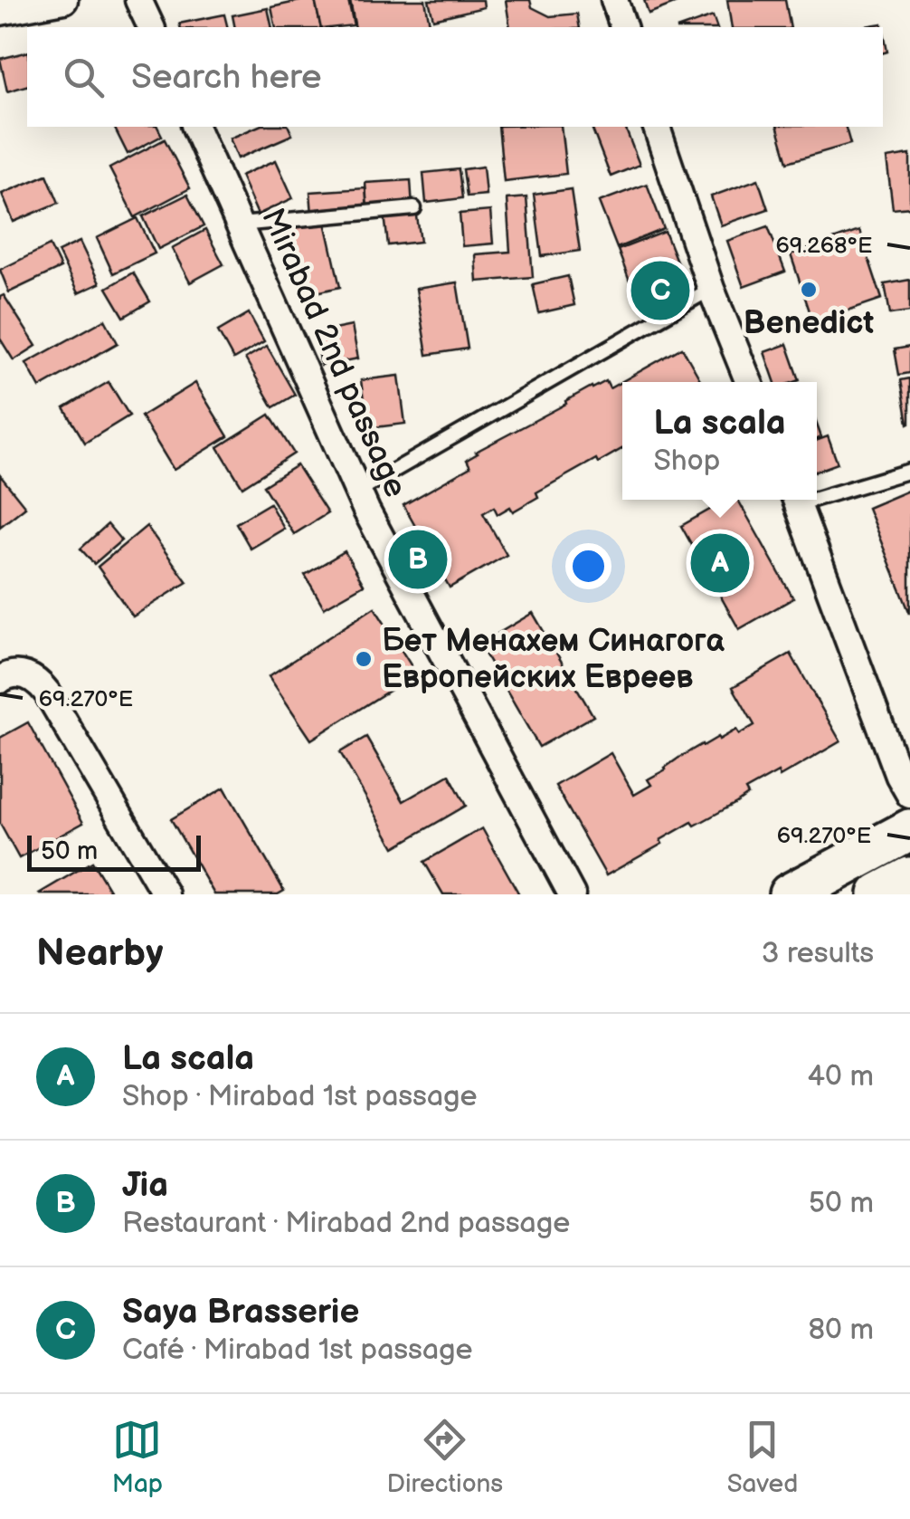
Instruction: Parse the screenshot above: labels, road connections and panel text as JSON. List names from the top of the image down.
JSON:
{
  "streets": {
    "street": ["Mirabad 2nd passage"]
  },
  "places": ["Benedict", "Бет Менахем Синагога Европейских Евреев"],
  "scale_bar": "50 m",
  "page": {
    "search": "Search here",
    "pins": ["C", "B", "A"],
    "popup": ["La scala", "Shop"],
    "scale": "50 m",
    "heading": ["Nearby", "3 results"],
    "list": [
      {
        "mark": "A",
        "name": "La scala",
        "note": "Shop · Mirabad 1st passage",
        "value": "40 m"
      },
      {
        "mark": "B",
        "name": "Jia",
        "note": "Restaurant · Mirabad 2nd passage",
        "value": "50 m"
      },
      {
        "mark": "C",
        "name": "Saya Brasserie",
        "note": "Café · Mirabad 1st passage",
        "value": "80 m"
      }
    ],
    "nav": ["Map", "Directions", "Saved"]
  },
  "coordinates": ["69.268°E", "69.270°E"]
}
